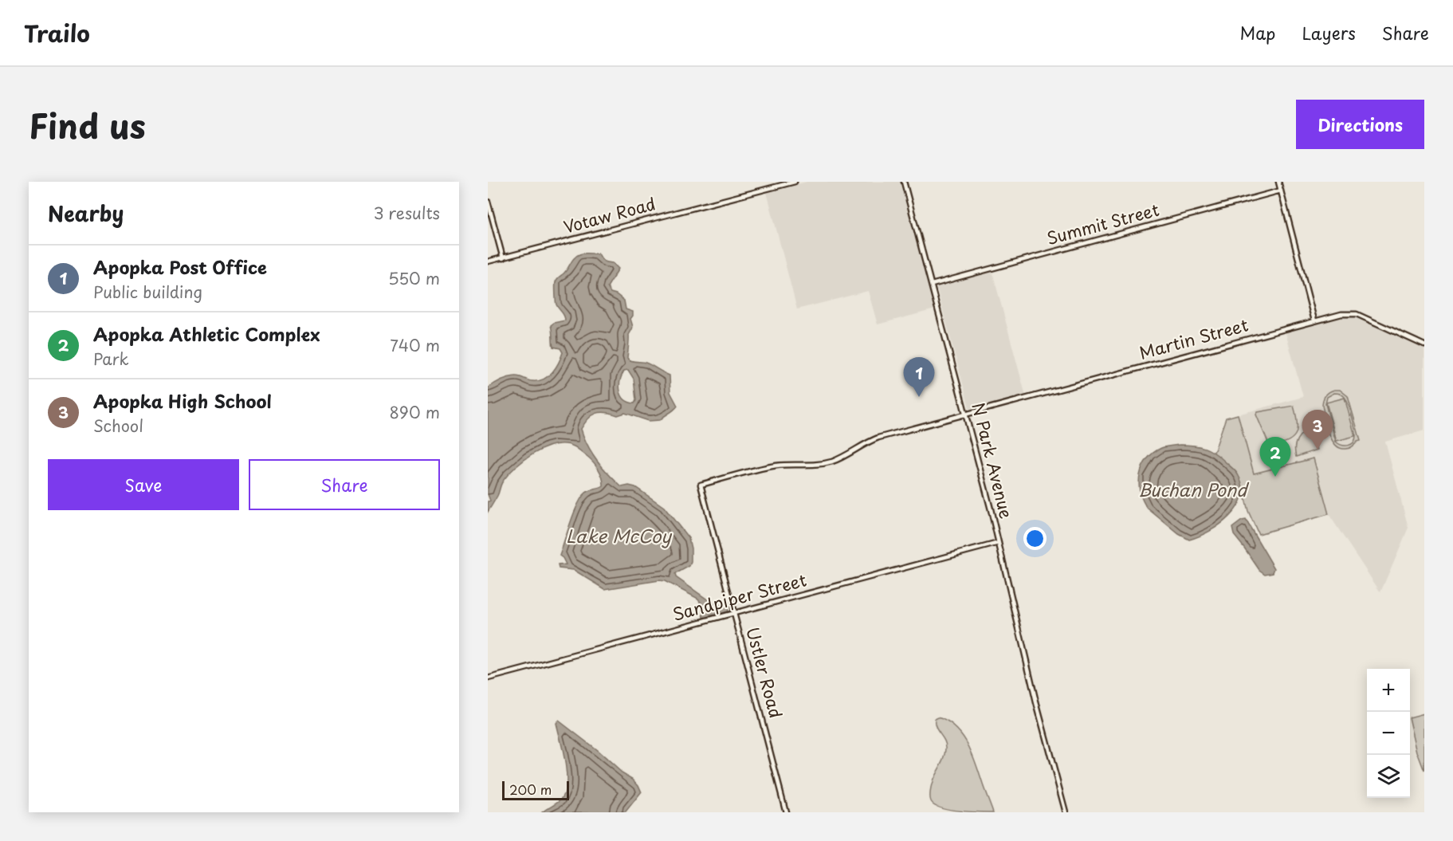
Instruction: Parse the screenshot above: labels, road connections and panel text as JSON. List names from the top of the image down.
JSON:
{
  "streets": {
    "street": [
      "Votaw Road",
      "Summit Street",
      "Martin Street",
      "N Park Avenue",
      "Sandpiper Street",
      "Ustler Road"
    ]
  },
  "crossings": [
    ["Summit Street", "N Park Avenue"],
    ["Martin Street", "N Park Avenue"],
    ["Martin Street", "Ustler Road"],
    ["N Park Avenue", "Sandpiper Street"],
    ["Sandpiper Street", "Ustler Road"]
  ],
  "water": ["Buchan Pond", "Lake McCoy"],
  "scale_bar": "200 m",
  "page": {
    "header": "Trailo",
    "nav": ["Map", "Layers", "Share"],
    "title": "Find us",
    "buttons": [
      "Directions",
      ["Save", "Share"]
    ],
    "heading": ["Nearby", "3 results"],
    "list": [
      {
        "mark": "1",
        "name": "Apopka Post Office",
        "note": "Public building",
        "value": "550 m"
      },
      {
        "mark": "2",
        "name": "Apopka Athletic Complex",
        "note": "Park",
        "value": "740 m"
      },
      {
        "mark": "3",
        "name": "Apopka High School",
        "note": "School",
        "value": "890 m"
      }
    ],
    "pins": ["1", "3", "2"],
    "map_buttons": ["+", "−"],
    "scale": "200 m"
  }
}
